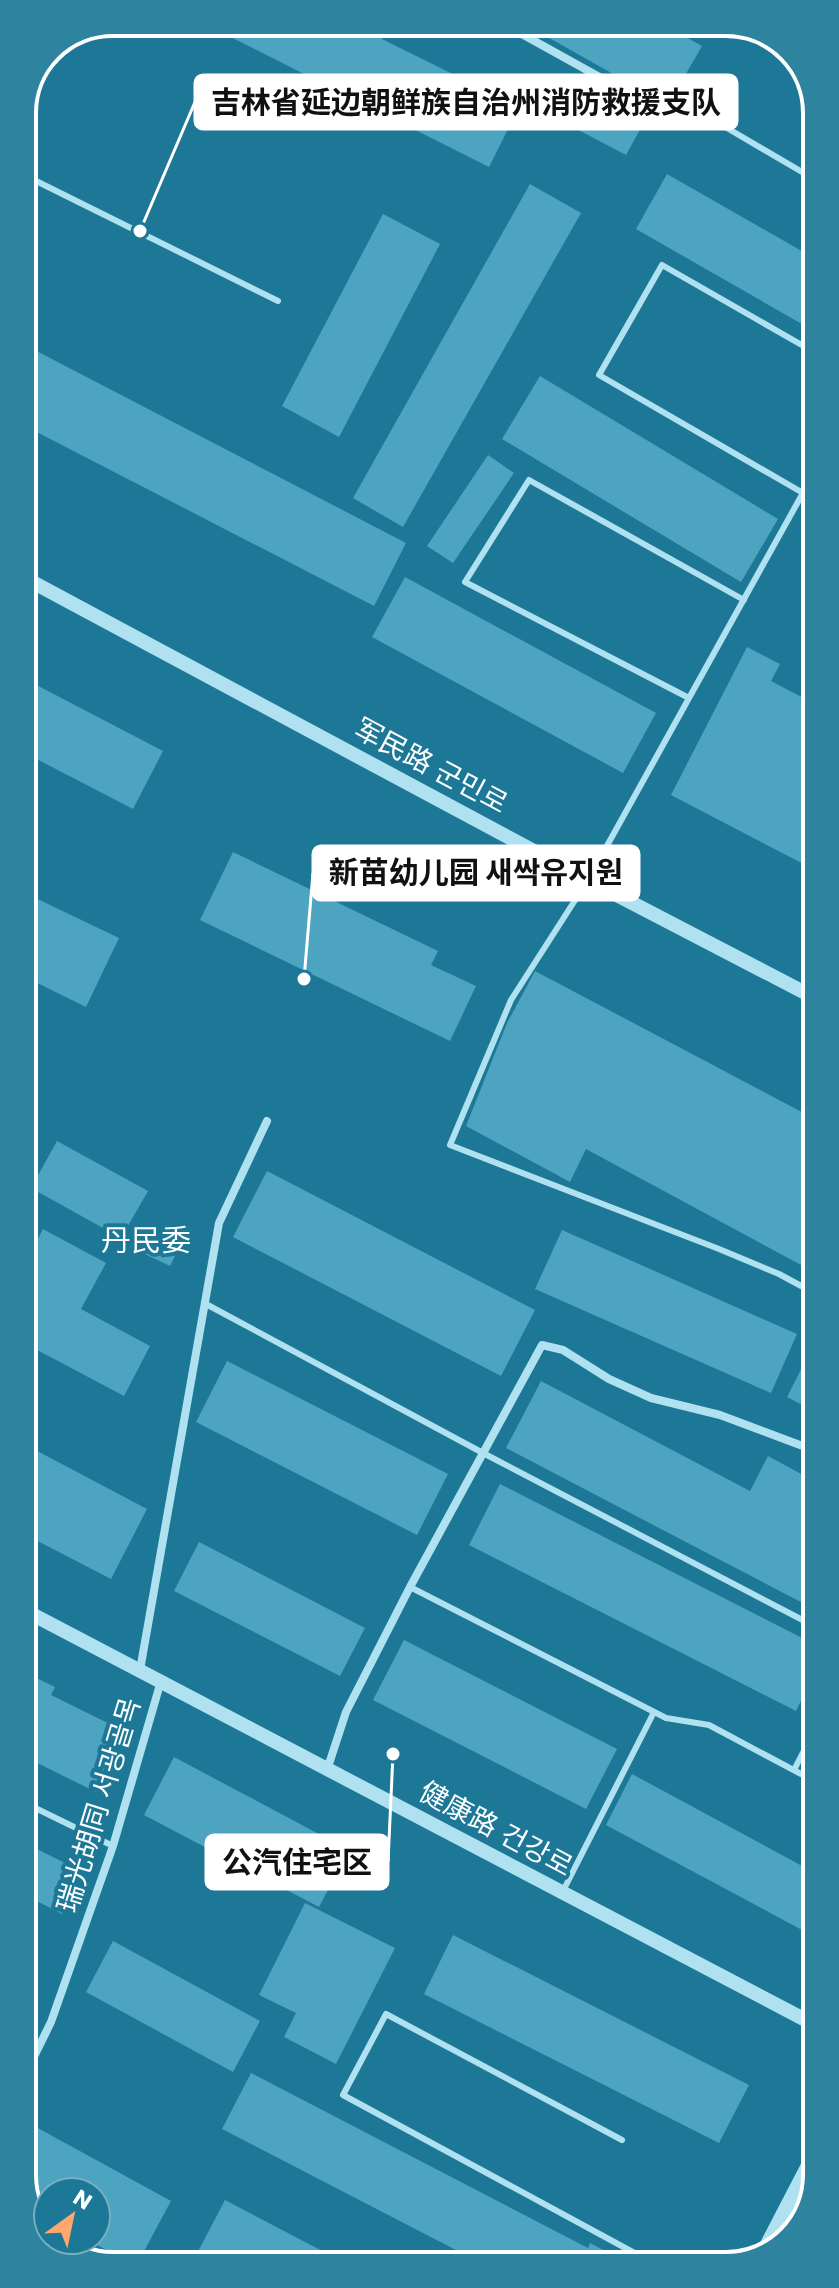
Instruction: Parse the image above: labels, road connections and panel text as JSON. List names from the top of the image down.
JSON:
{
  "streets": {
    "street": ["军民路 군민로", "瑞光胡同 서광골목", "健康路 건강로"]
  },
  "crossings": [
    ["瑞光胡同 서광골목", "健康路 건강로"]
  ],
  "districts": ["丹民委"],
  "places": ["吉林省延边朝鲜族自治州消防救援支队", "新苗幼儿园 새싹유지원", "公汽住宅区"],
  "north": "top right"
}
